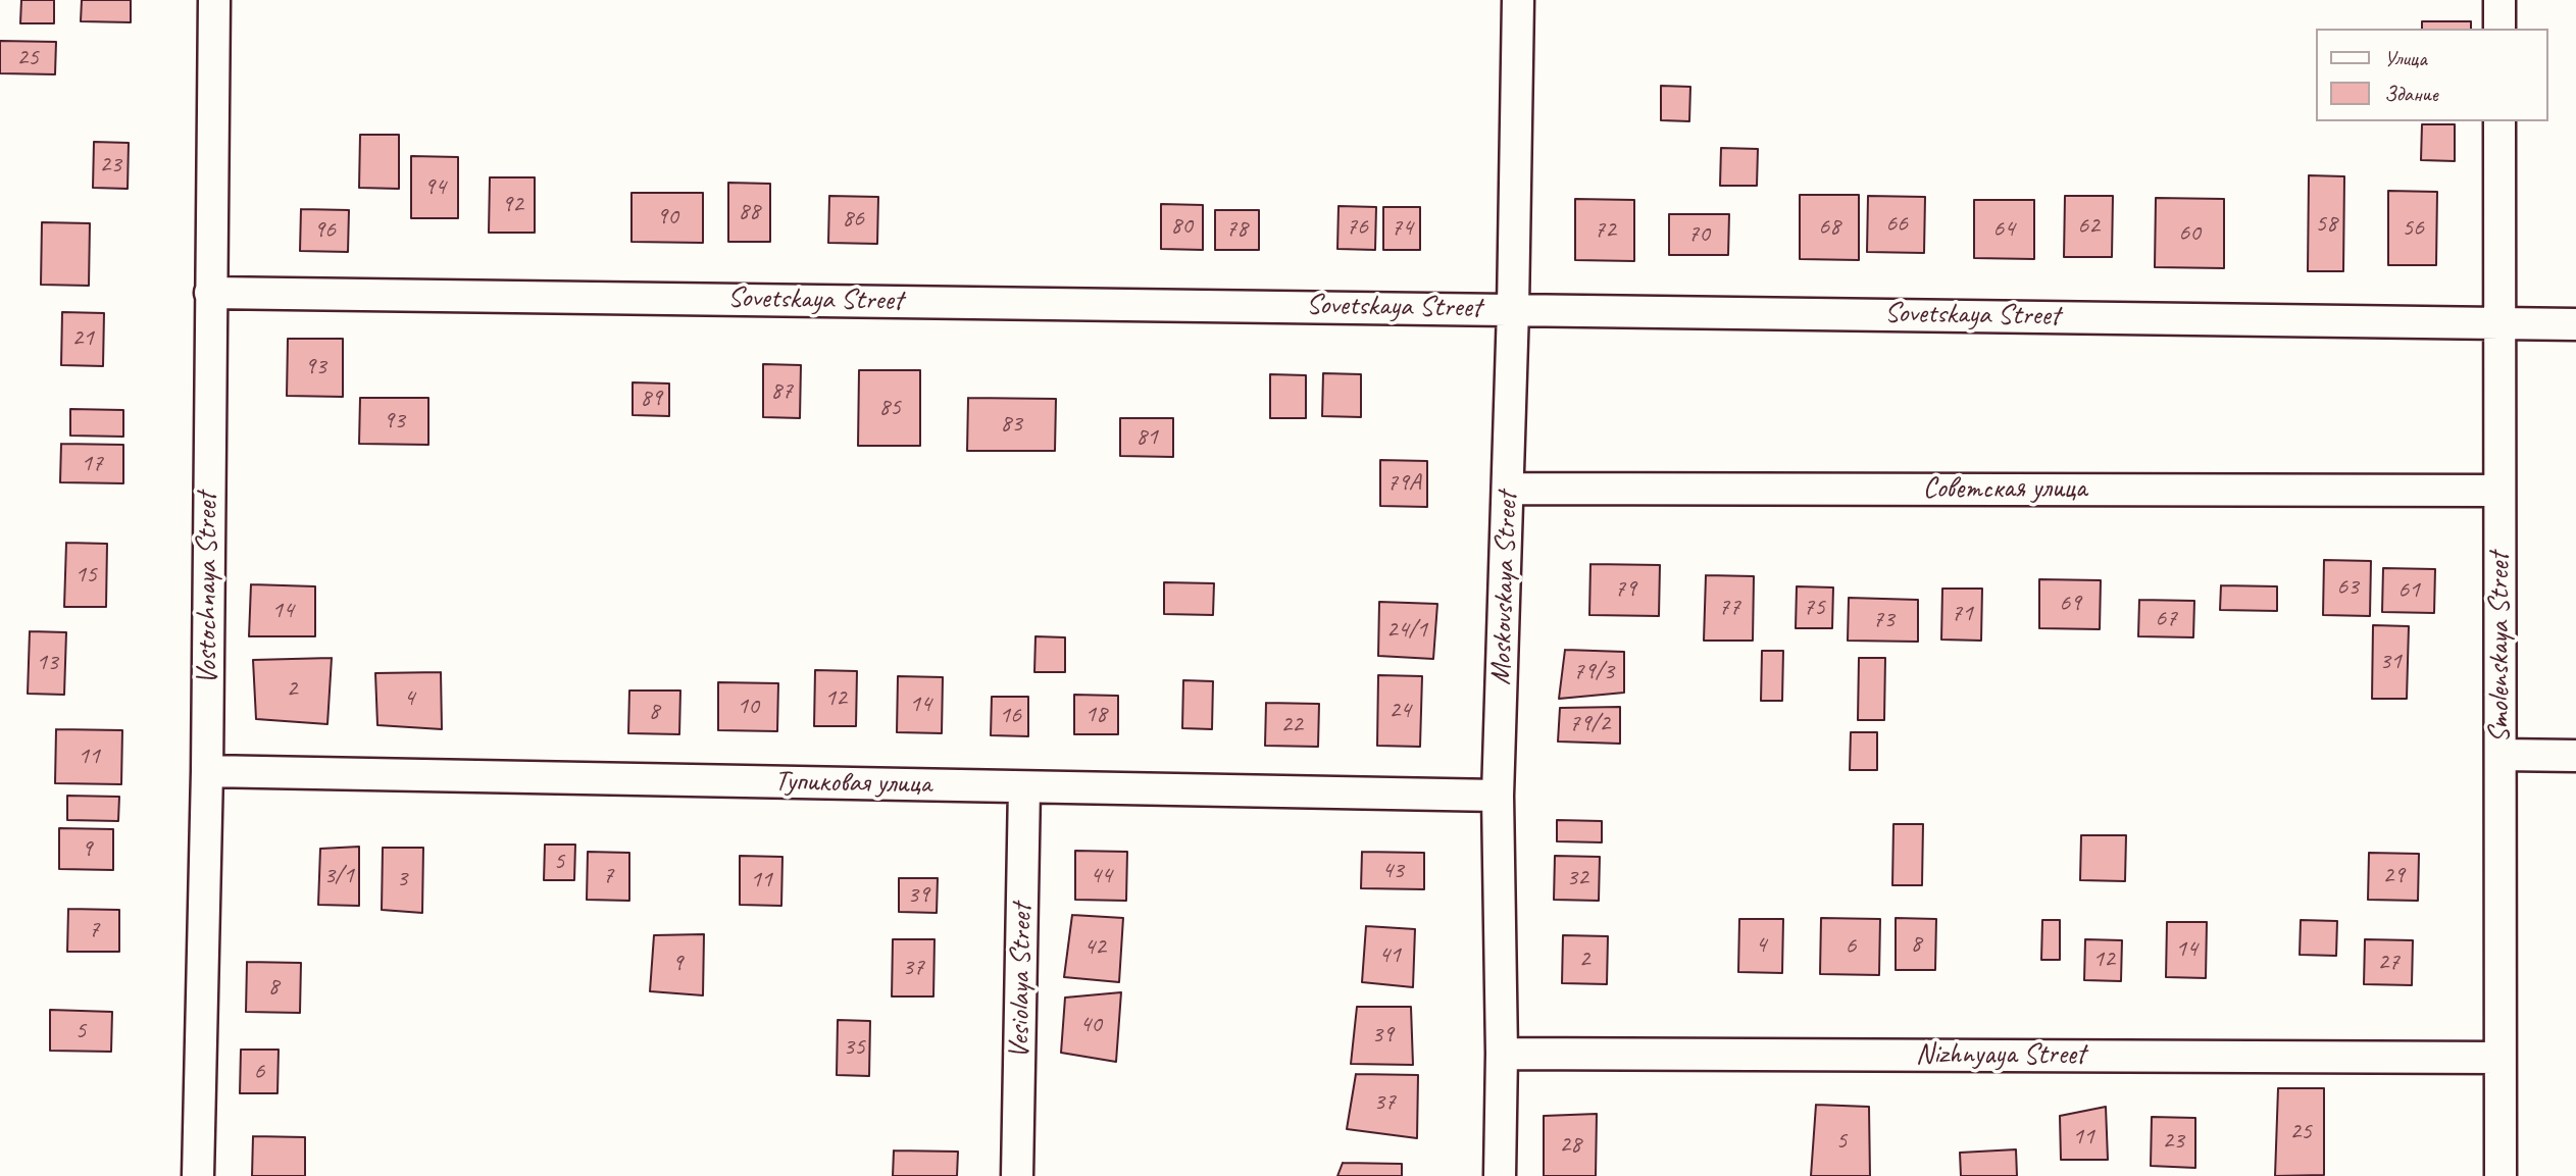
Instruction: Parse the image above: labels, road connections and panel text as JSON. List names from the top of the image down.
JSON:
{
  "streets": {
    "street": [
      "Sovetskaya Street",
      "Советская улица",
      "Vostochnaya Street",
      "Moskovskaya Street",
      "Smolenskaya Street",
      "Тупиковая улица",
      "Vesiolaya Street",
      "Nizhnyaya Street"
    ]
  },
  "crossings": [
    ["Sovetskaya Street", "Vostochnaya Street"],
    ["Sovetskaya Street", "Moskovskaya Street"],
    ["Sovetskaya Street", "Smolenskaya Street"],
    ["Советская улица", "Moskovskaya Street"],
    ["Советская улица", "Smolenskaya Street"],
    ["Vostochnaya Street", "Тупиковая улица"],
    ["Moskovskaya Street", "Тупиковая улица"],
    ["Moskovskaya Street", "Nizhnyaya Street"],
    ["Smolenskaya Street", "Nizhnyaya Street"],
    ["Тупиковая улица", "Vesiolaya Street"]
  ],
  "house_numbers": [
    "25",
    "23",
    "94",
    "92",
    "88",
    "90",
    "86",
    "66",
    "58",
    "80",
    "62",
    "76",
    "68",
    "74",
    "56",
    "78",
    "64",
    "96",
    "72",
    "60",
    "70",
    "21",
    "93",
    "87",
    "89",
    "85",
    "93",
    "83",
    "81",
    "17",
    "79А",
    "15",
    "63",
    "79",
    "61",
    "69",
    "77",
    "75",
    "14",
    "71",
    "67",
    "73",
    "24/1",
    "31",
    "13",
    "79/3",
    "2",
    "4",
    "12",
    "14",
    "10",
    "24",
    "8",
    "18",
    "16",
    "79/2",
    "22",
    "11",
    "9",
    "5",
    "43",
    "3/1",
    "7",
    "44",
    "29",
    "32",
    "3",
    "11",
    "39",
    "7",
    "8",
    "4",
    "6",
    "42",
    "14",
    "41",
    "2",
    "12",
    "27",
    "9",
    "37",
    "8",
    "40",
    "5",
    "39",
    "35",
    "6",
    "37",
    "25",
    "11",
    "5",
    "23",
    "28"
  ],
  "legend": ["Улица", "Здание"]
}
